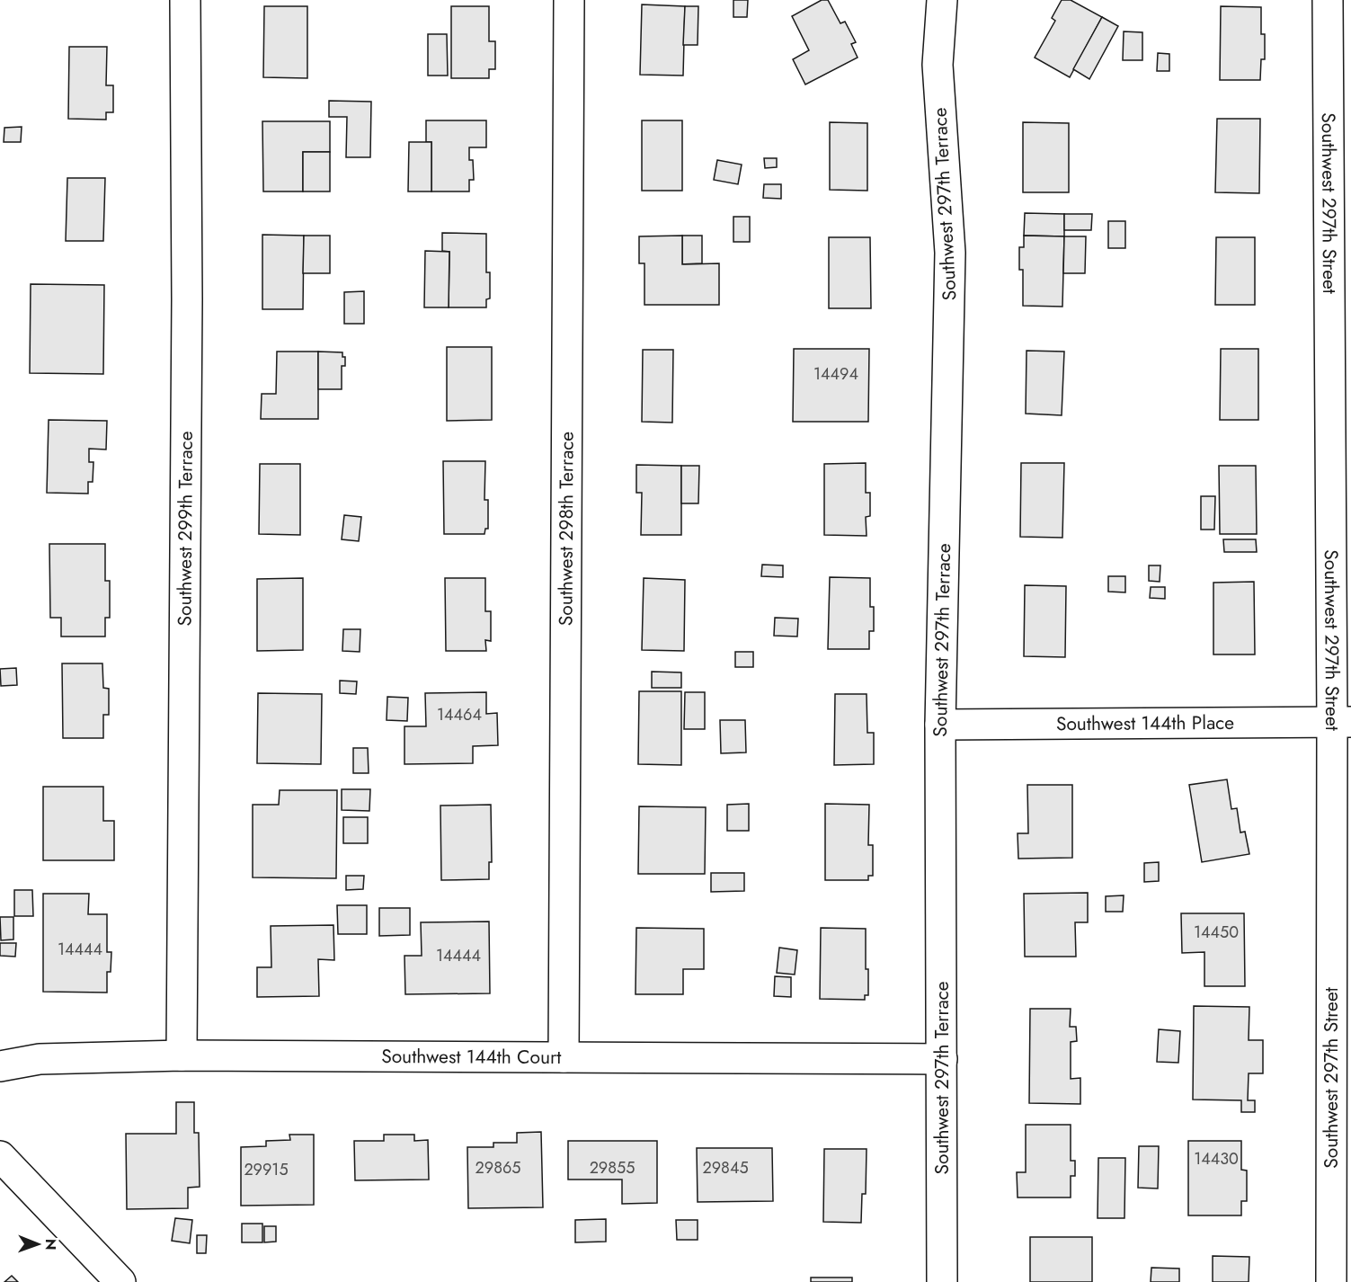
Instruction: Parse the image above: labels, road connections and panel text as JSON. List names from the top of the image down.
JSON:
{
  "streets": {
    "street": [
      "Southwest 297th Terrace",
      "Southwest 297th Street",
      "Southwest 299th Terrace",
      "Southwest 298th Terrace",
      "Southwest 144th Place",
      "Southwest 144th Court"
    ]
  },
  "crossings": [
    ["Southwest 297th Terrace", "Southwest 144th Place"],
    ["Southwest 297th Terrace", "Southwest 144th Court"],
    ["Southwest 297th Street", "Southwest 144th Place"],
    ["Southwest 299th Terrace", "Southwest 144th Court"],
    ["Southwest 298th Terrace", "Southwest 144th Court"]
  ],
  "house_numbers": [
    "14494",
    "14464",
    "14450",
    "14444",
    "14444",
    "14430",
    "29865",
    "29855",
    "29845",
    "29915"
  ],
  "north": "right"
}
